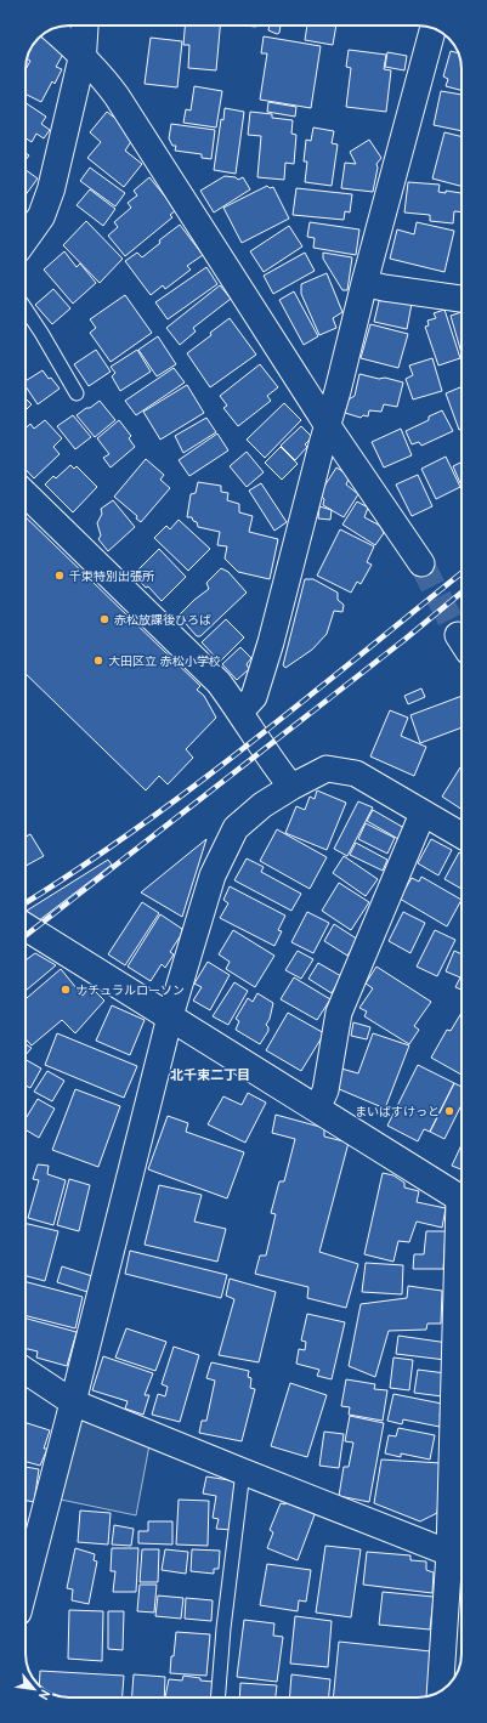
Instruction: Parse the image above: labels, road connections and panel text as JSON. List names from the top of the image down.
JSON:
{
  "districts": ["北千束二丁目"],
  "places": [
    "千束特別出張所",
    "赤松放課後ひろば",
    "大田区立 赤松小学校",
    "ナチュラルローソン",
    "まいばすけっと"
  ],
  "north": "bottom right"
}
